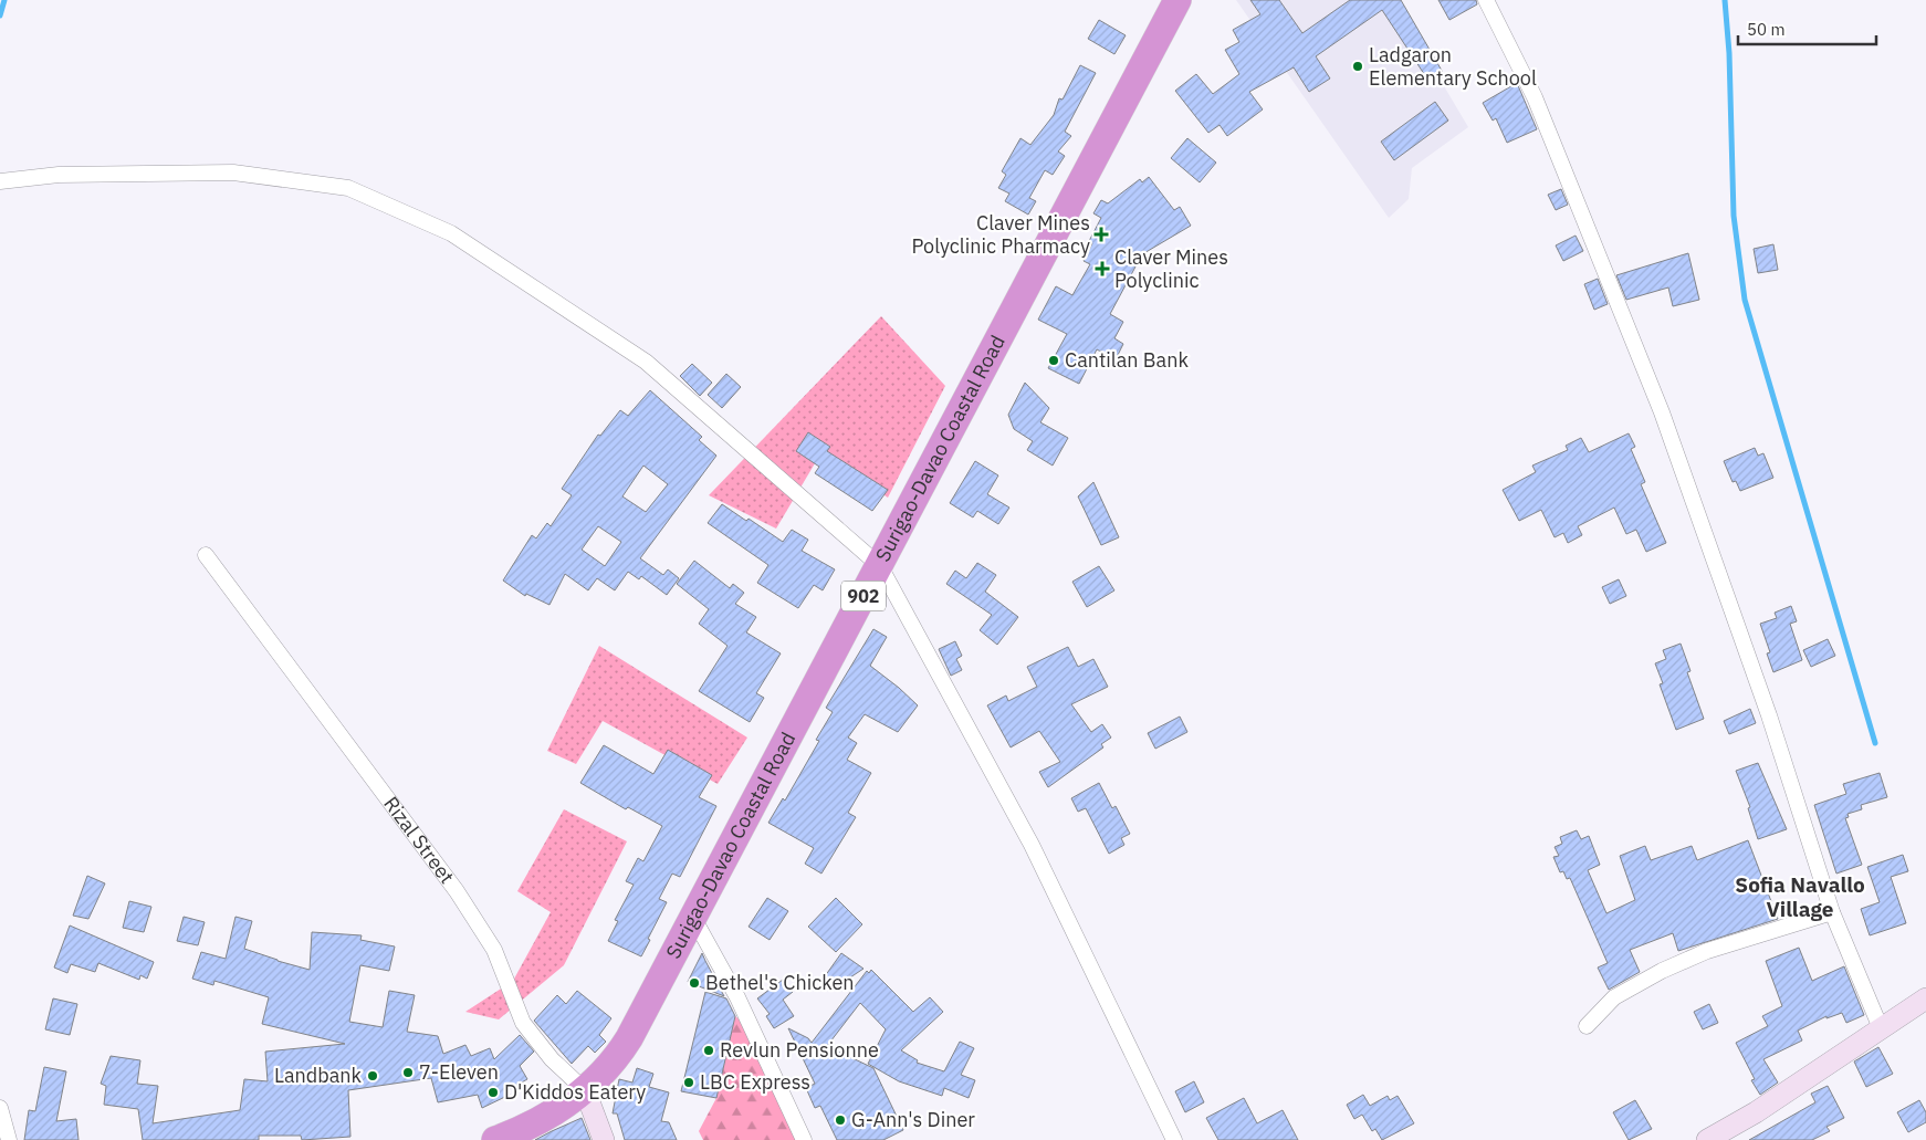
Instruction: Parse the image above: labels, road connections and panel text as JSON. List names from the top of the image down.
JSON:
{
  "streets": {
    "highway": ["Surigao-Davao Coastal Road", "902"],
    "street": ["Rizal Street"]
  },
  "crossings": [
    ["Surigao-Davao Coastal Road", "Rizal Street"]
  ],
  "districts": ["Sofia Navallo Village"],
  "places": {
    "other": [
      "Ladgaron Elementary School",
      "Cantilan Bank",
      "Bethel's Chicken",
      "Revlun Pensionne",
      "7-Eleven",
      "Landbank",
      "LBC Express",
      "D'Kiddos Eatery",
      "G-Ann's Diner"
    ],
    "health": ["Claver Mines Polyclinic Pharmacy", "Claver Mines Polyclinic"]
  },
  "scale_bar": "50 m"
}
